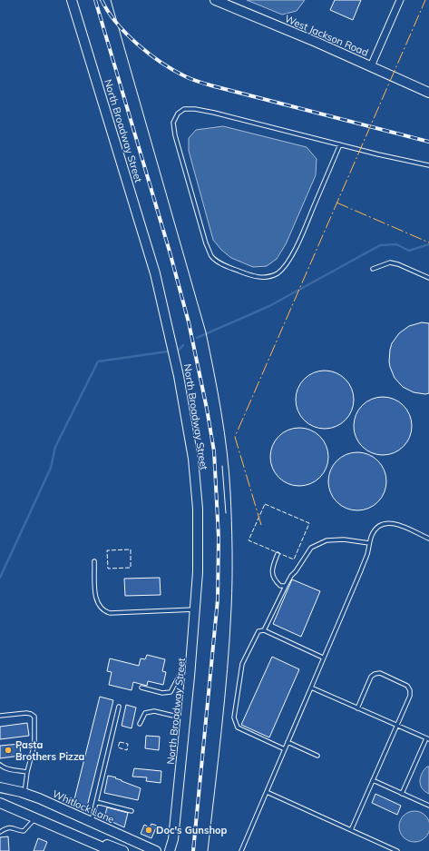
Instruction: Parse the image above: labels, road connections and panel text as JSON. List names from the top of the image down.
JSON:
{
  "streets": {
    "street": ["West Jackson Road", "North Broadway Street", "Whitlock Lane"]
  },
  "places": ["Pasta Brothers Pizza", "Doc's Gunshop"]
}
